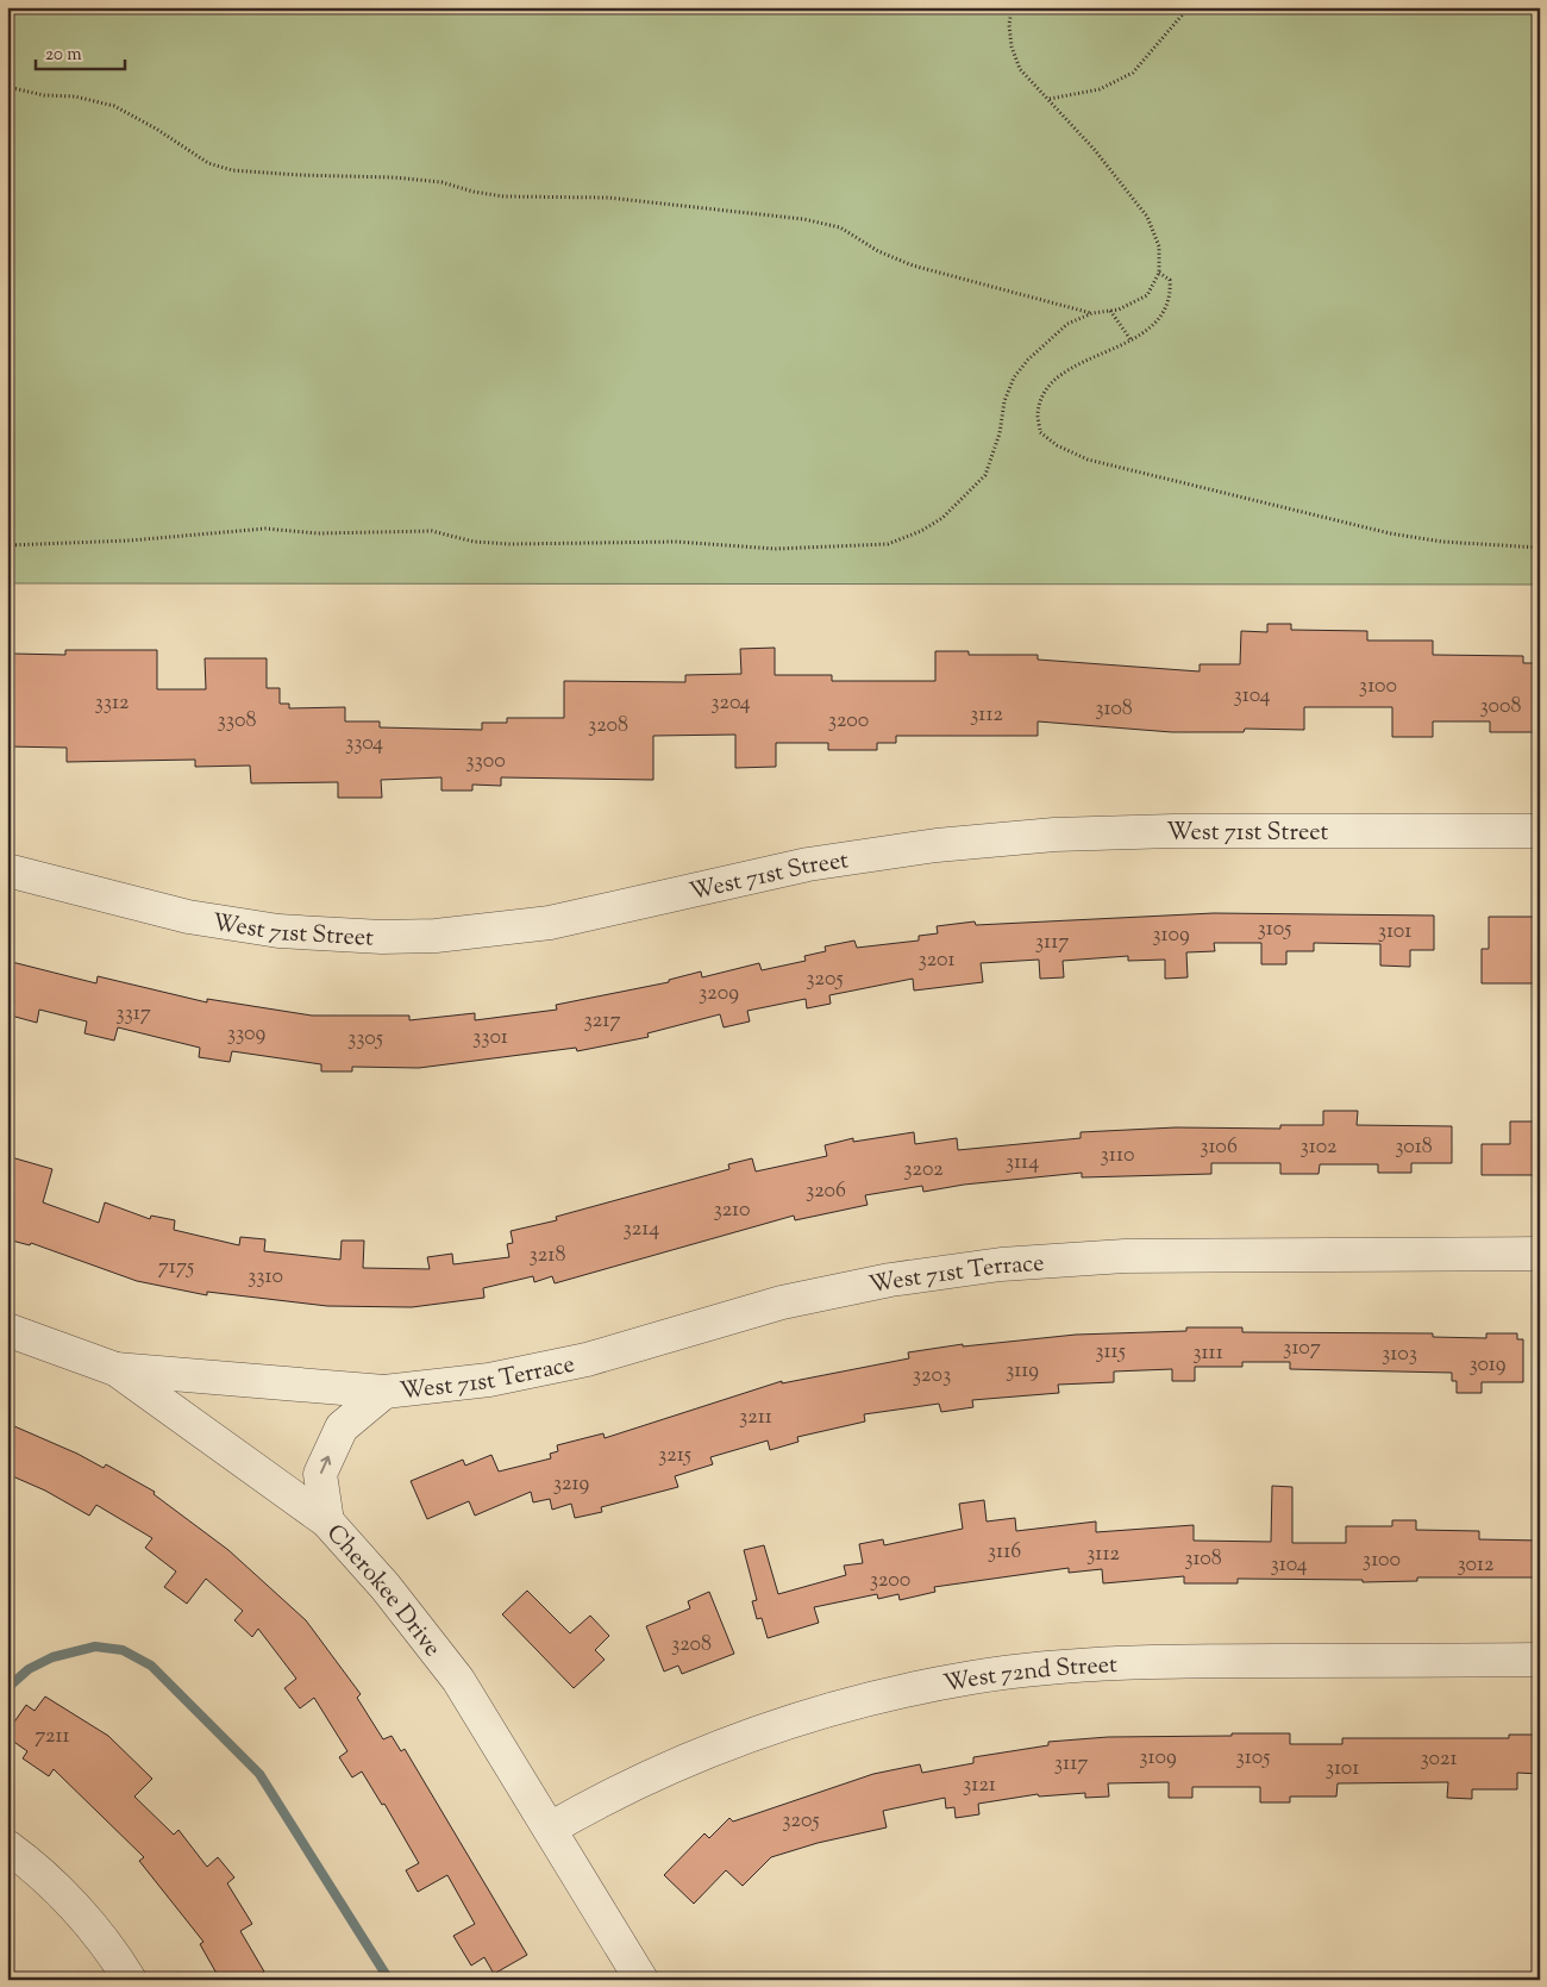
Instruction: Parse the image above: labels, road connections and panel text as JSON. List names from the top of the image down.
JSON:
{
  "streets": {
    "street": [
      "West 71st Street",
      "West 71st Terrace",
      "Cherokee Drive",
      "West 72nd Street"
    ]
  },
  "crossings": [
    ["West 71st Terrace", "Cherokee Drive"],
    ["Cherokee Drive", "West 72nd Street"]
  ],
  "house_numbers": [
    "3100",
    "3104",
    "3312",
    "3204",
    "3008",
    "3108",
    "3112",
    "3308",
    "3200",
    "3208",
    "3304",
    "3300",
    "3105",
    "3101",
    "3109",
    "3117",
    "3201",
    "3205",
    "3209",
    "3317",
    "3217",
    "3309",
    "3301",
    "3305",
    "3106",
    "3102",
    "3018",
    "3110",
    "3114",
    "3202",
    "3206",
    "3210",
    "3214",
    "3218",
    "7175",
    "3310",
    "3107",
    "3115",
    "3111",
    "3103",
    "3019",
    "3119",
    "3203",
    "3211",
    "3215",
    "3219",
    "3116",
    "3112",
    "3108",
    "3100",
    "3104",
    "3012",
    "3200",
    "3208",
    "7211",
    "3109",
    "3105",
    "3021",
    "3117",
    "3101",
    "3121",
    "3205"
  ],
  "scale_bar": "20 m"
}
